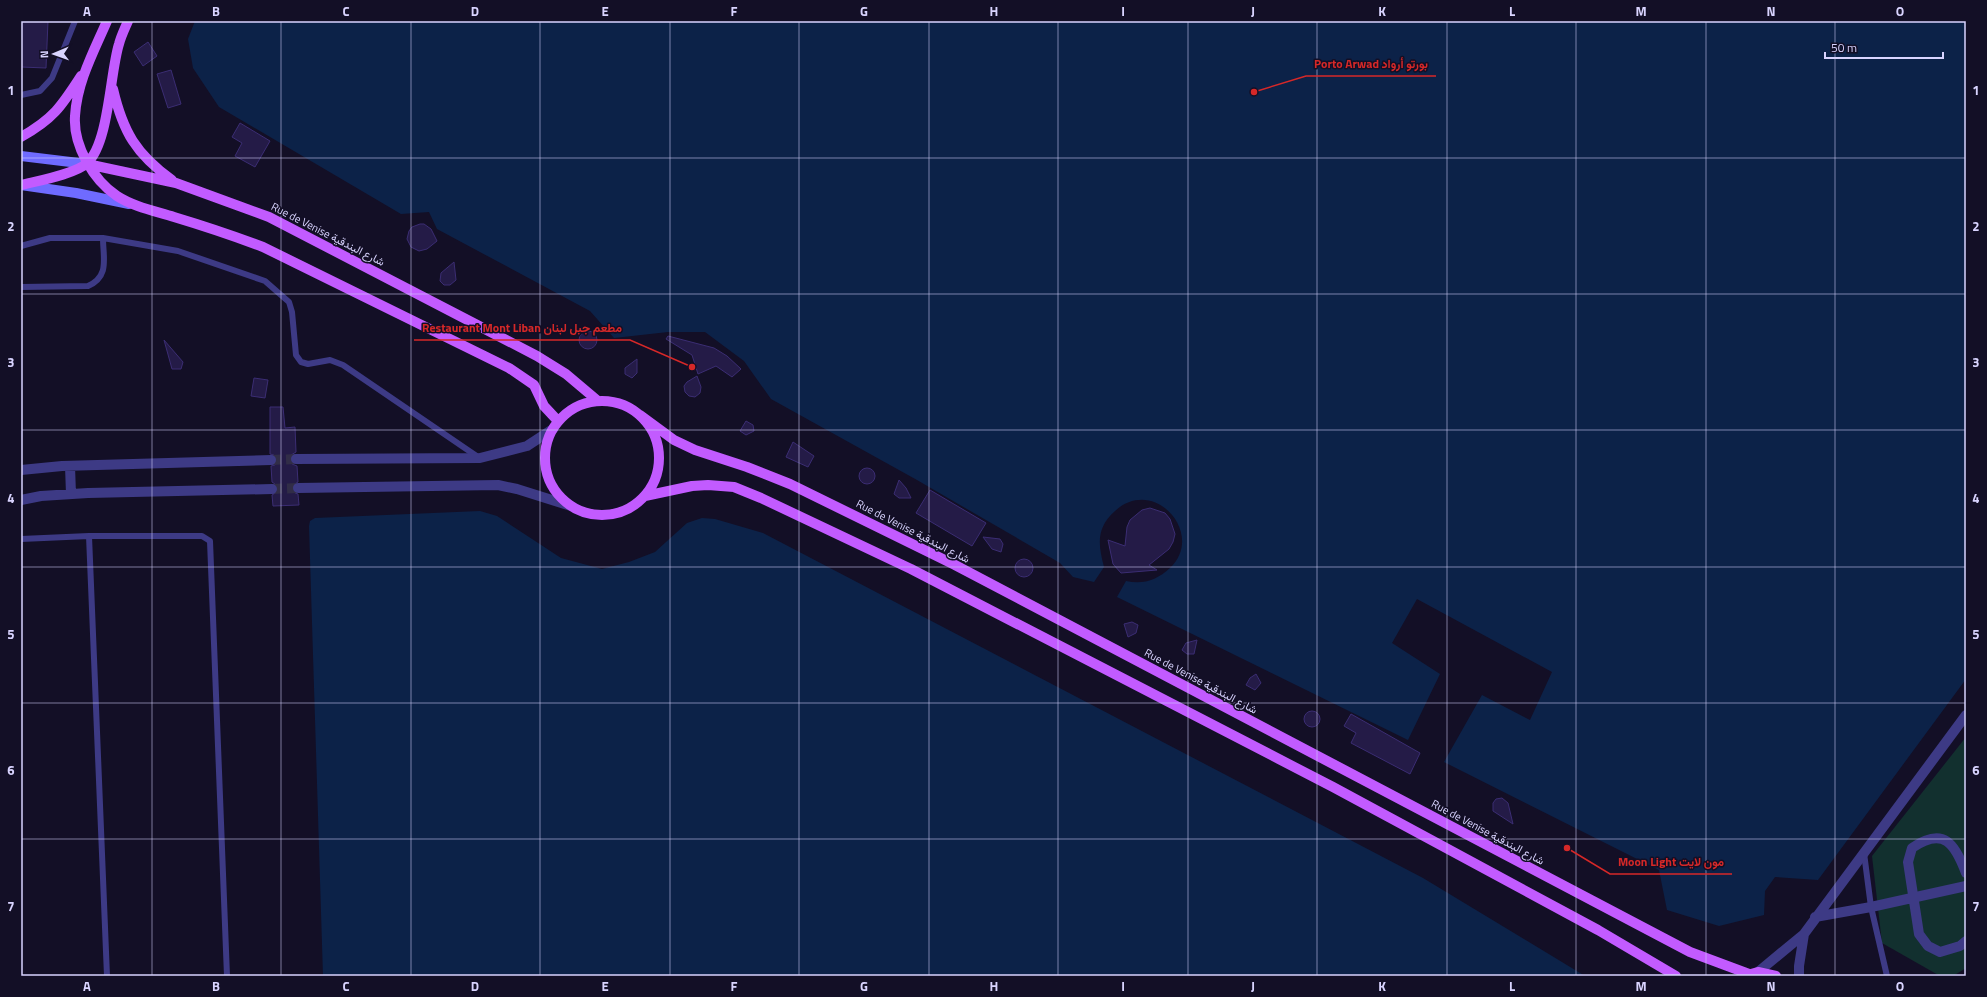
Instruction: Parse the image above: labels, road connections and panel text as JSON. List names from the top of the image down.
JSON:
{
  "streets": {
    "main road": ["Rue de Venise شارع البندقية"]
  },
  "places": ["Porto Arwad بورتو أرواد", "Restaurant Mont Liban مطعم جبل لبنان", "Moon Light مون لايت"],
  "scale_bar": "50 m",
  "north": "left",
  "grid": {
    "columns": [
      "A",
      "B",
      "C",
      "D",
      "E",
      "F",
      "G",
      "H",
      "I",
      "J",
      "K",
      "L",
      "M",
      "N",
      "O"
    ],
    "rows": [
      "1",
      "2",
      "3",
      "4",
      "5",
      "6",
      "7"
    ]
  }
}
